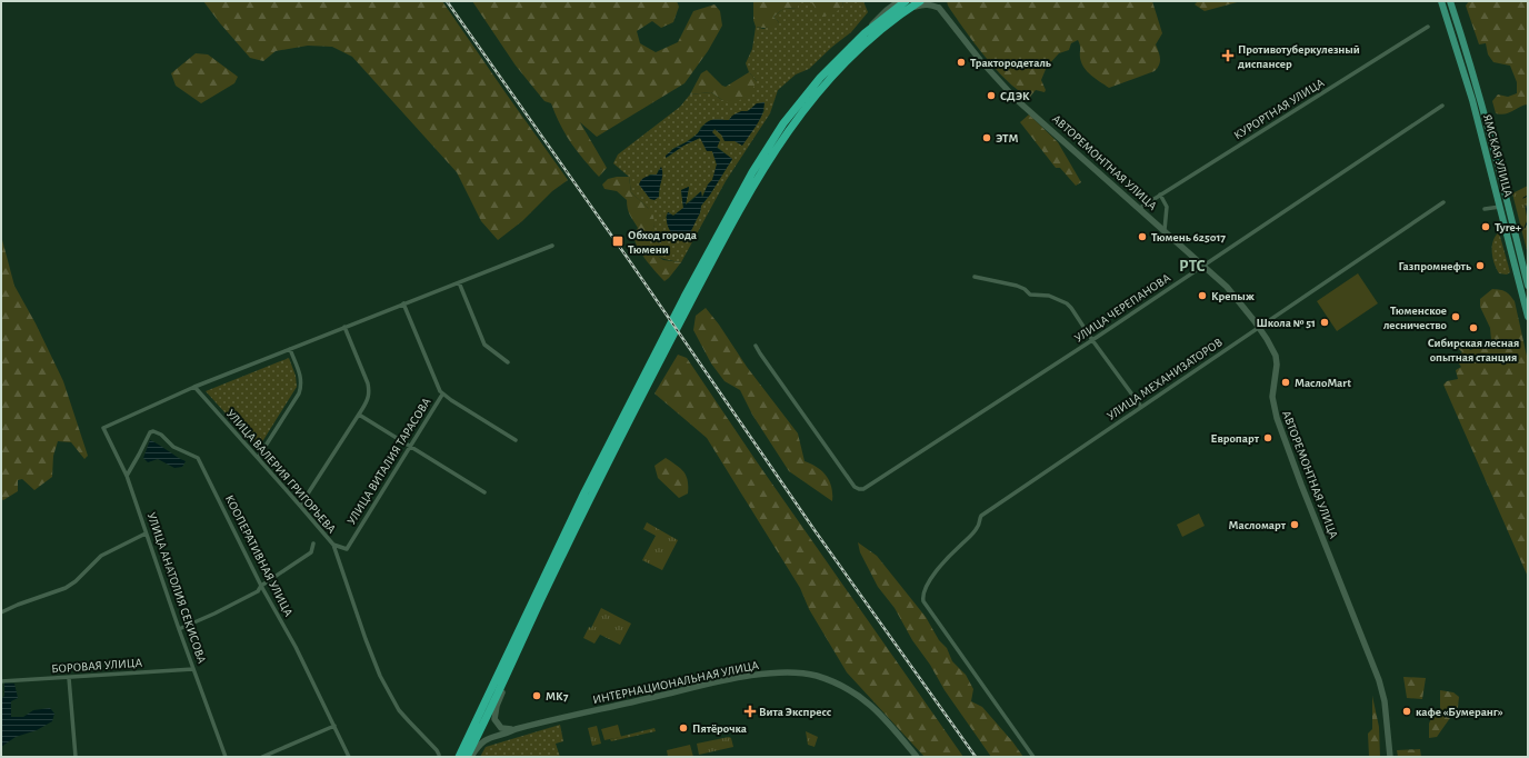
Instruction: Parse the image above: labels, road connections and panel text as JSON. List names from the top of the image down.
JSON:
{
  "streets": {
    "main road": ["ЯМСКАЯ УЛИЦА"],
    "street": [
      "КУРОРТНАЯ УЛИЦА",
      "АВТОРЕМОНТНАЯ УЛИЦА",
      "УЛИЦА ЧЕРЕПАНОВА",
      "УЛИЦА МЕХАНИЗАТОРОВ",
      "УЛИЦА ВИТАЛИЯ ТАРАСОВА",
      "УЛИЦА ВАЛЕРИЯ ГРИГОРЬЕВА",
      "КООПЕРАТИВНАЯ УЛИЦА",
      "УЛИЦА АНАТОЛИЯ СЕКИСОВА",
      "БОРОВАЯ УЛИЦА",
      "ИНТЕРНАЦИОНАЛЬНАЯ УЛИЦА"
    ]
  },
  "crossings": [
    ["КУРОРТНАЯ УЛИЦА", "АВТОРЕМОНТНАЯ УЛИЦА"],
    ["АВТОРЕМОНТНАЯ УЛИЦА", "УЛИЦА ЧЕРЕПАНОВА"],
    ["АВТОРЕМОНТНАЯ УЛИЦА", "УЛИЦА МЕХАНИЗАТОРОВ"],
    ["УЛИЦА ВИТАЛИЯ ТАРАСОВА", "УЛИЦА ВАЛЕРИЯ ГРИГОРЬЕВА"],
    ["УЛИЦА ВАЛЕРИЯ ГРИГОРЬЕВА", "УЛИЦА АНАТОЛИЯ СЕКИСОВА"],
    ["КООПЕРАТИВНАЯ УЛИЦА", "УЛИЦА АНАТОЛИЯ СЕКИСОВА"],
    ["УЛИЦА АНАТОЛИЯ СЕКИСОВА", "БОРОВАЯ УЛИЦА"]
  ],
  "districts": ["РТС"],
  "places": {
    "health": ["Противотуберкулезный диспансер", "Вита Экспресс"],
    "other": [
      "Трактородеталь",
      "СДЭК",
      "ЭТМ",
      "Tyre+",
      "Тюмень 625017",
      "Газпромнефть",
      "Крепыж",
      "Тюменское лесничество",
      "Школа № 51",
      "Сибирская лесная опытная станция",
      "МаслоMart",
      "Европарт",
      "Масломарт",
      "МК7",
      "кафе «Бумеранг»",
      "Пятёрочка"
    ],
    "transit": ["Обход города Тюмени"]
  }
}
